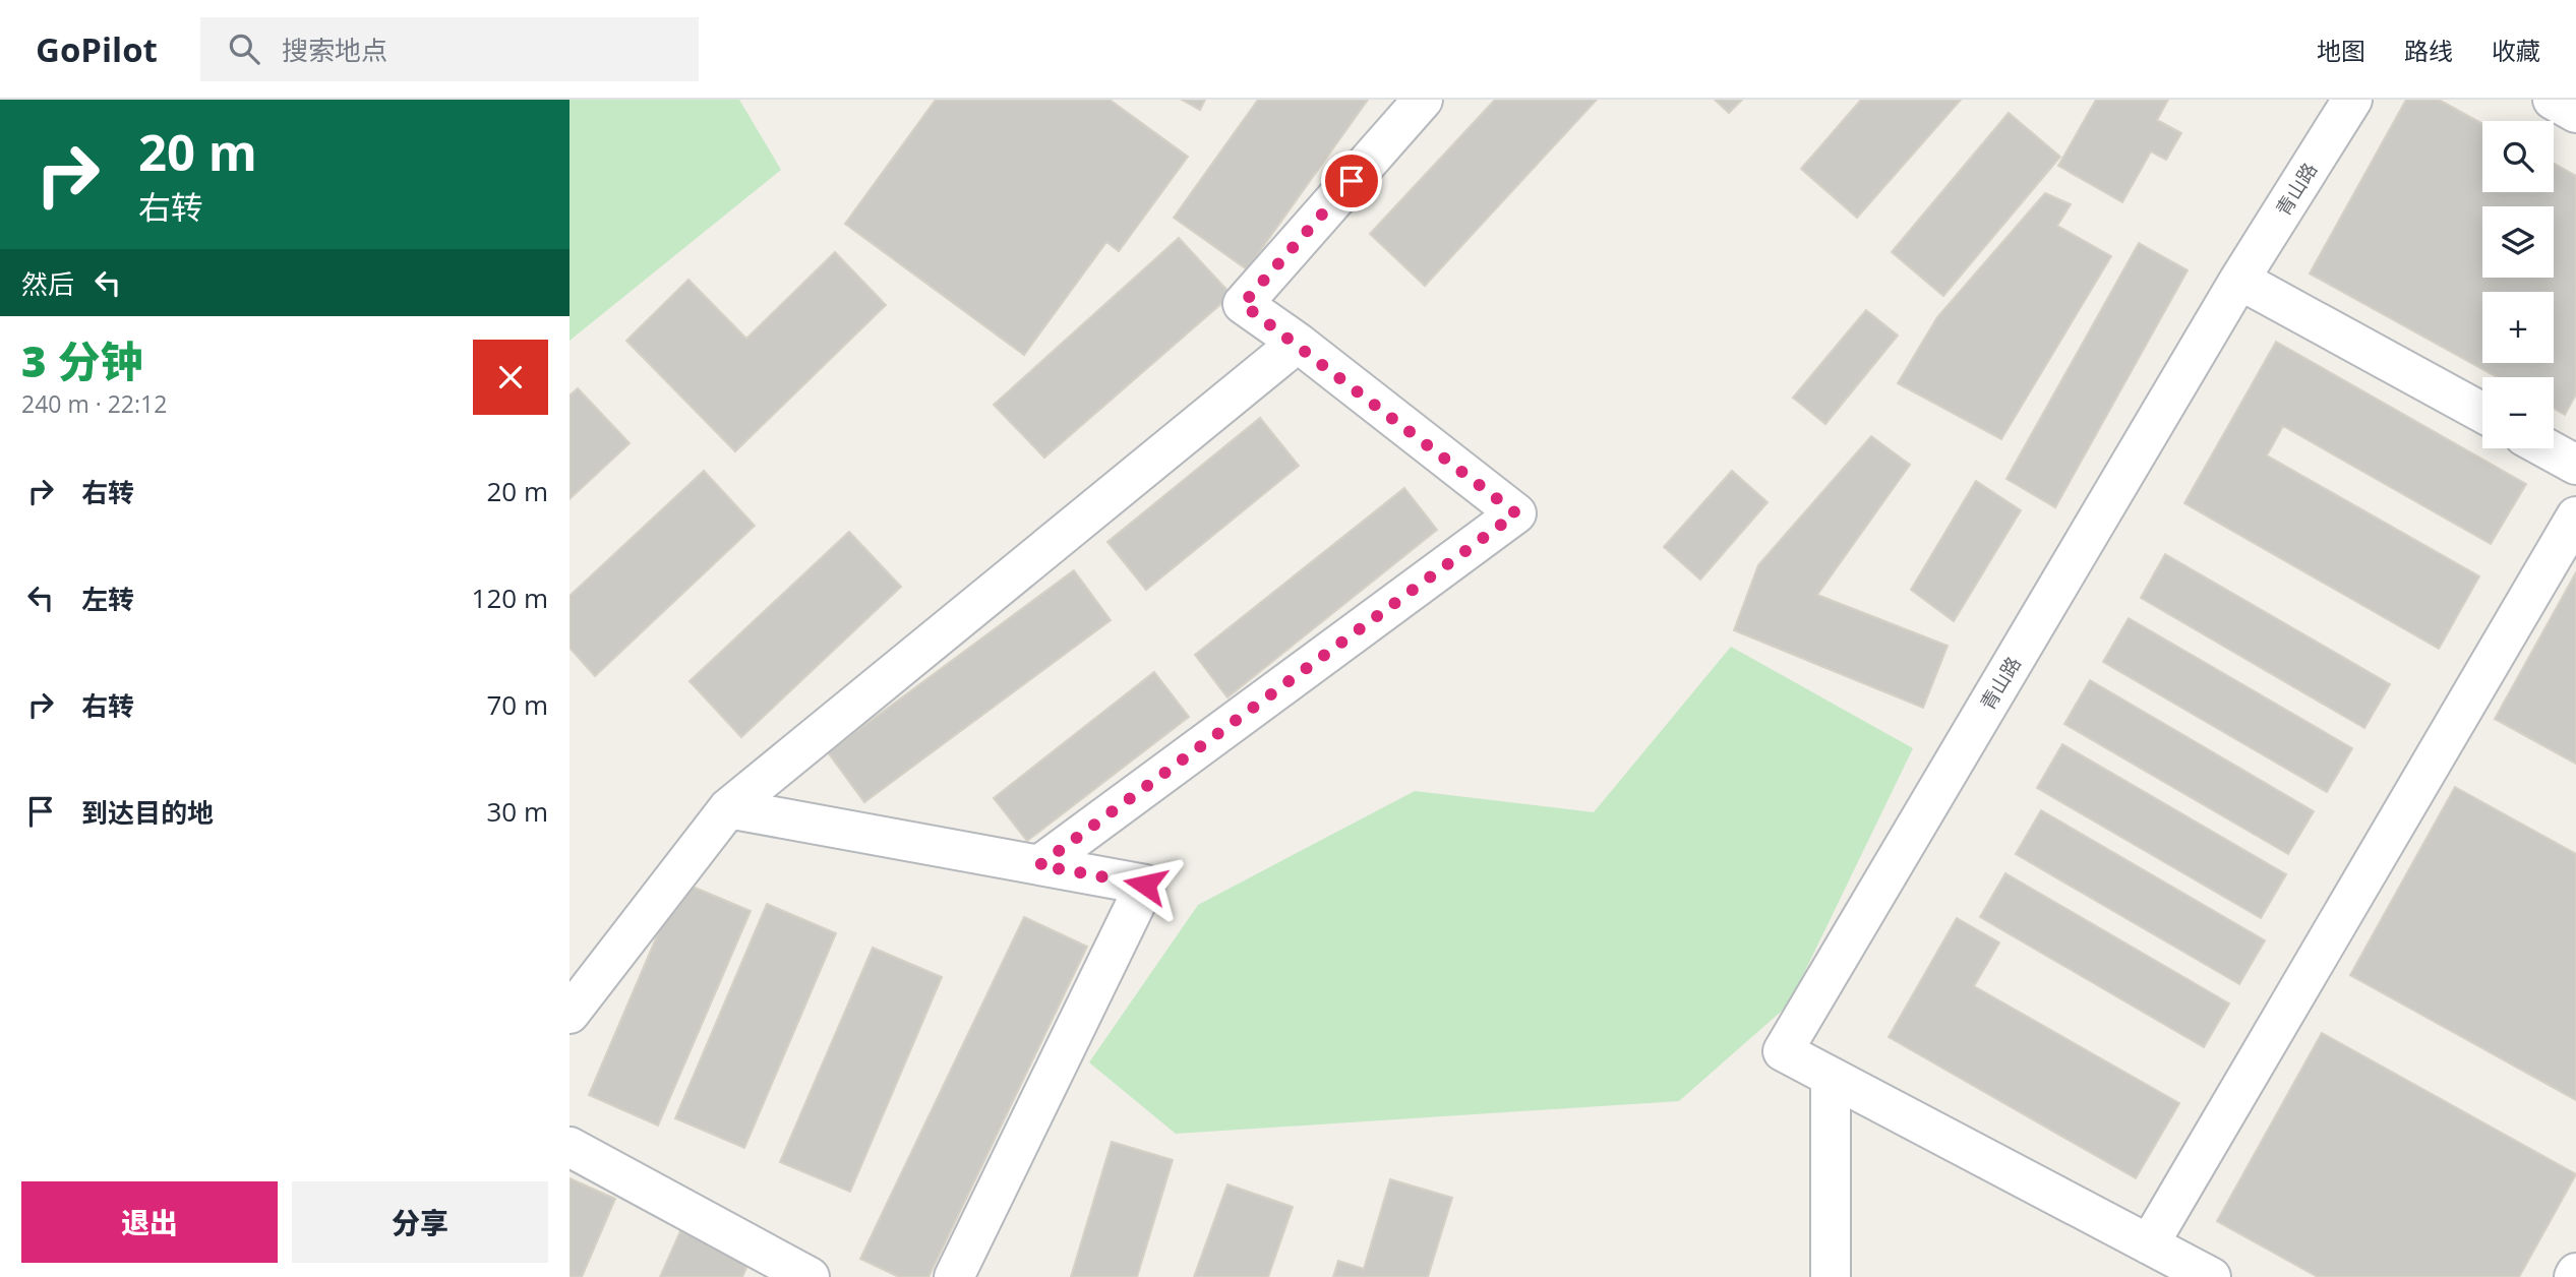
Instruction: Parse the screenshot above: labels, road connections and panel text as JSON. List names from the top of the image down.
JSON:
{
  "streets": {
    "street": ["青山路"]
  },
  "page": {
    "header": "GoPilot",
    "search": "搜索地点",
    "nav": ["地图", "路线", "收藏"],
    "turn": ["20 m", "右转"],
    "map_buttons": ["+", "−"],
    "then": "然后",
    "heading": ["3 分钟", "240 m · 22:12"],
    "list": [
      {
        "name": "右转",
        "value": "20 m"
      },
      {
        "name": "左转",
        "value": "120 m"
      },
      {
        "name": "右转",
        "value": "70 m"
      },
      {
        "name": "到达目的地",
        "value": "30 m"
      }
    ],
    "buttons": ["退出", "分享"]
  }
}
